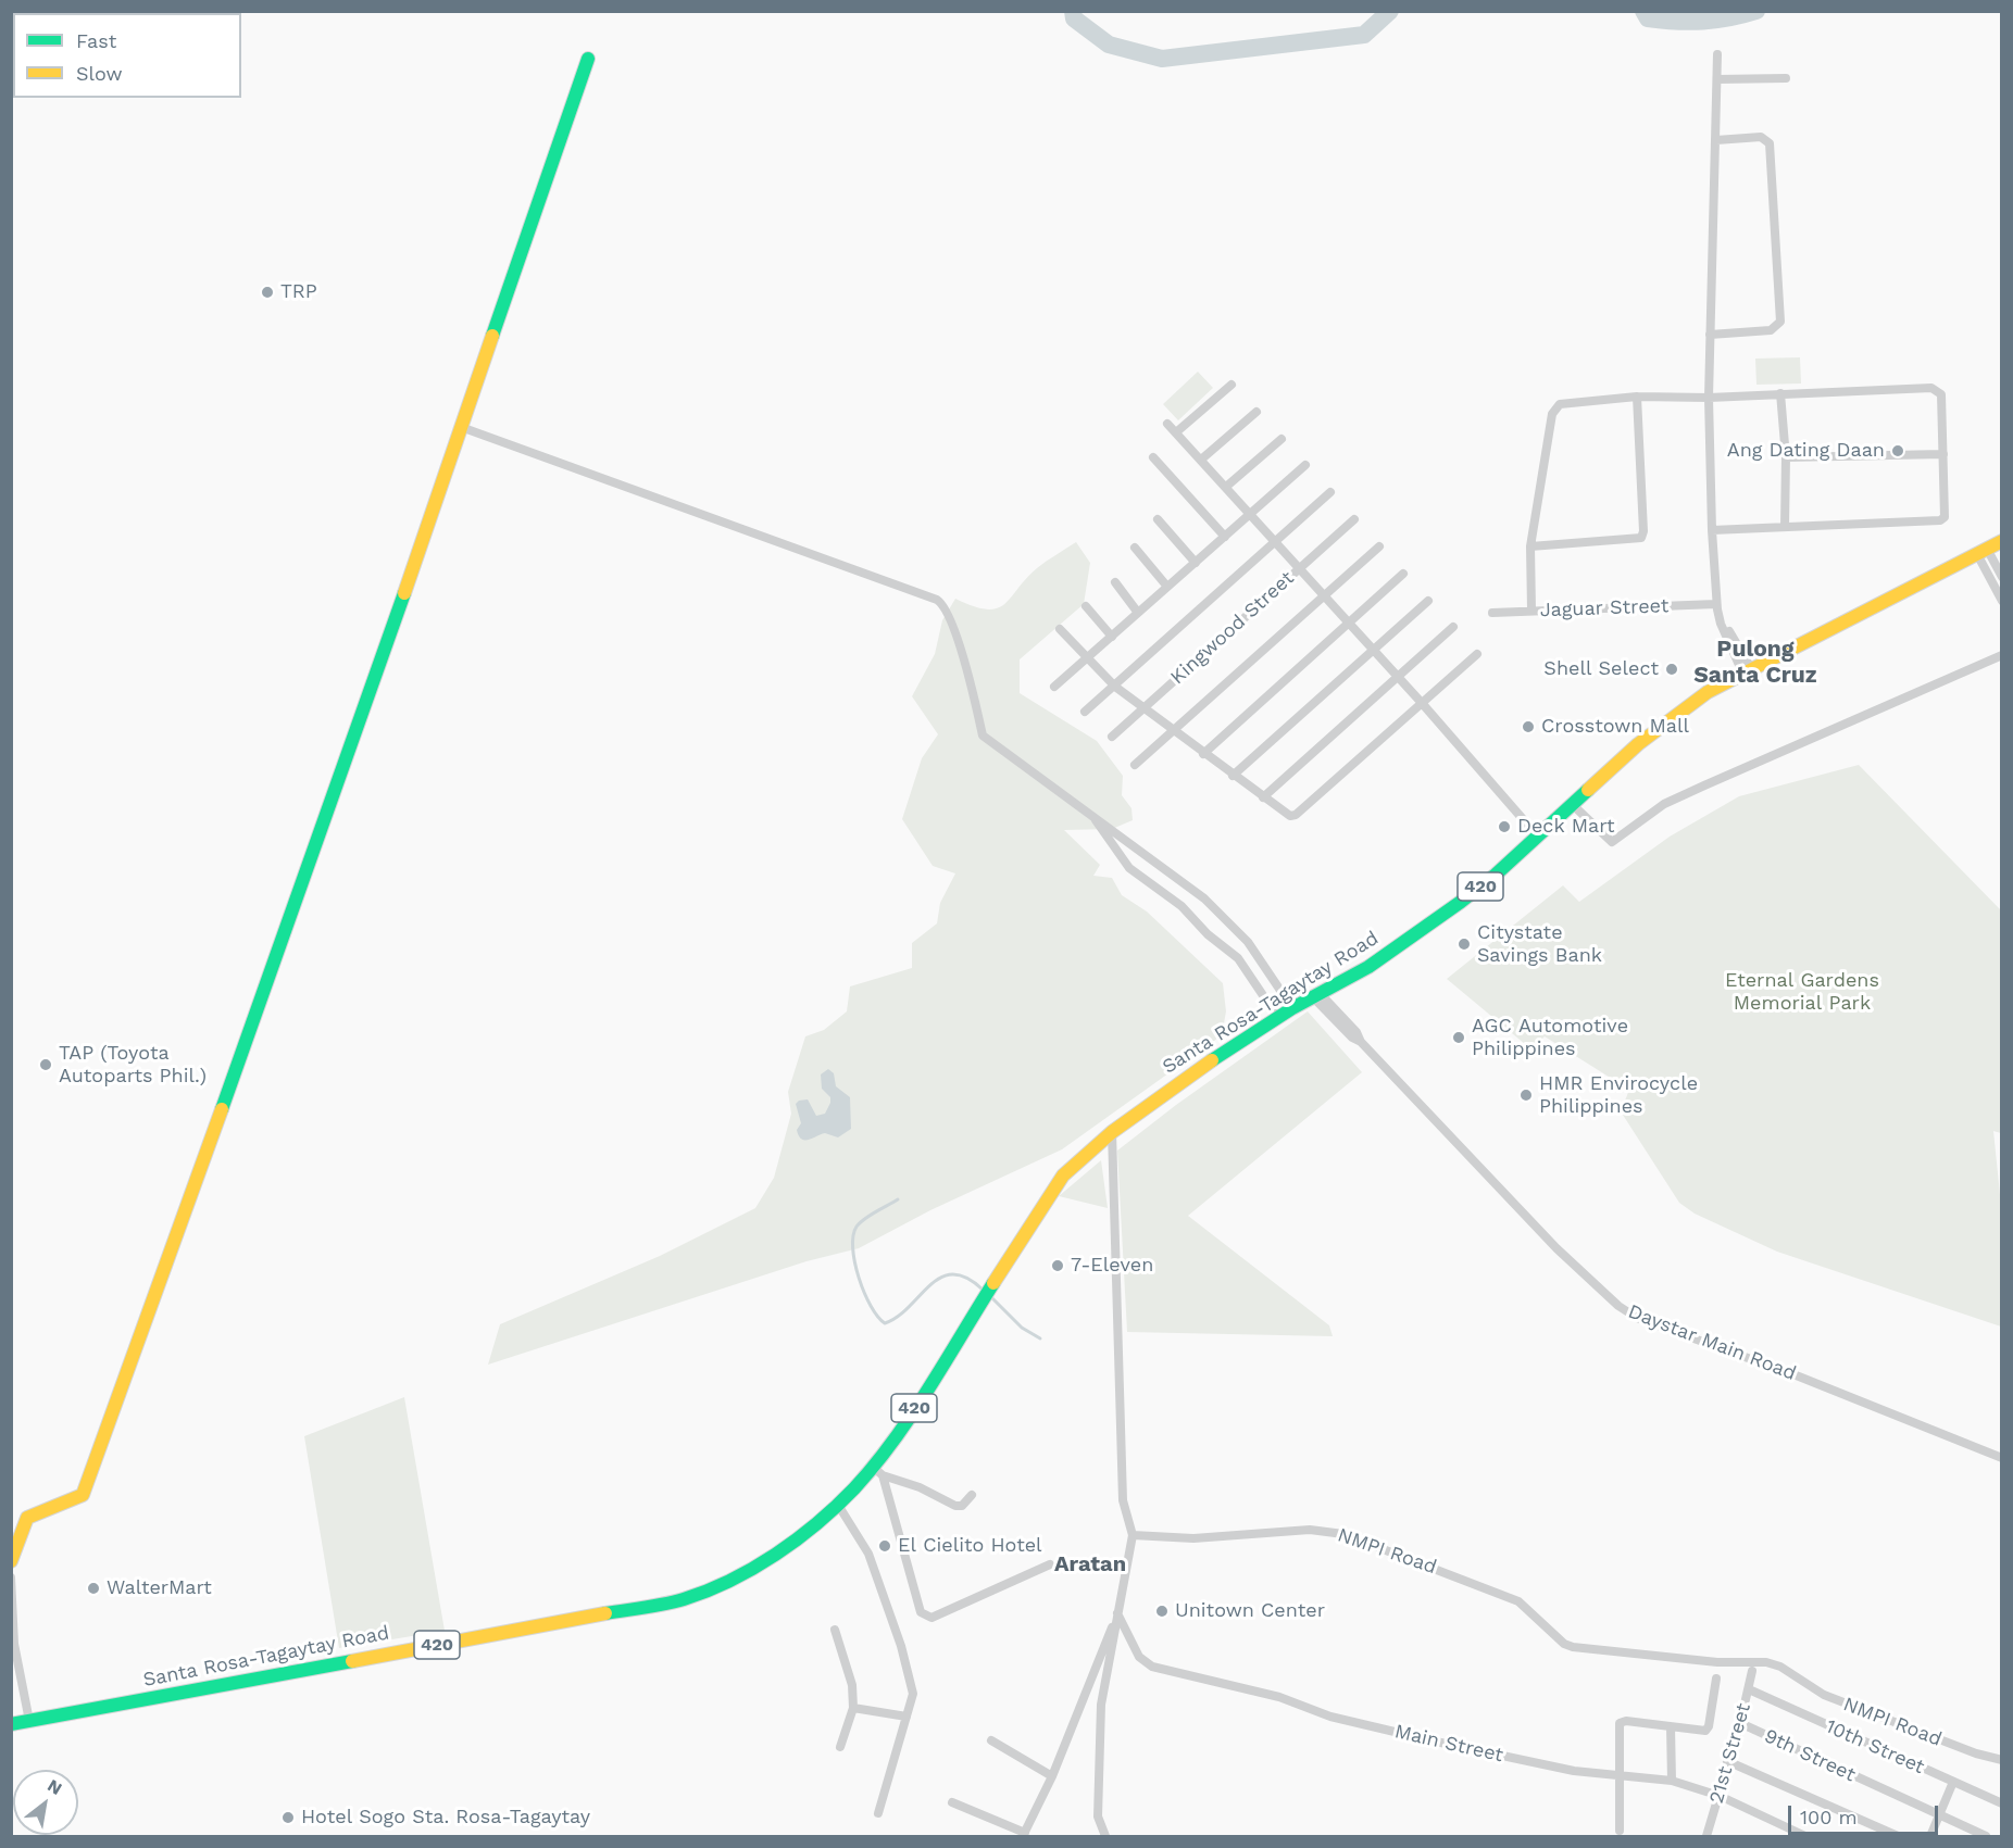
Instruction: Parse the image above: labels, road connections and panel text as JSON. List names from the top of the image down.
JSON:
{
  "streets": {
    "main road": ["420", "Santa Rosa-Tagaytay Road"],
    "street": [
      "Jaguar Street",
      "Kingwood Street",
      "Daystar Main Road",
      "NMPI Road",
      "Main Street",
      "10th Street",
      "21st Street",
      "9th Street"
    ]
  },
  "crossings": [
    ["Santa Rosa-Tagaytay Road", "Daystar Main Road"],
    ["Main Street", "21st Street"],
    ["10th Street", "21st Street"],
    ["21st Street", "9th Street"]
  ],
  "districts": ["Pulong Santa Cruz", "Aratan"],
  "parks": ["Eternal Gardens Memorial Park"],
  "places": [
    "TRP",
    "Ang Dating Daan",
    "Shell Select",
    "Crosstown Mall",
    "Deck Mart",
    "Citystate Savings Bank",
    "AGC Automotive Philippines",
    "TAP (Toyota Autoparts Phil.)",
    "HMR Envirocycle Philippines",
    "7-Eleven",
    "El Cielito Hotel",
    "WalterMart",
    "Unitown Center",
    "Hotel Sogo Sta. Rosa-Tagaytay"
  ],
  "legend": ["Fast", "Slow"],
  "scale_bar": "100 m",
  "north": "top right"
}
